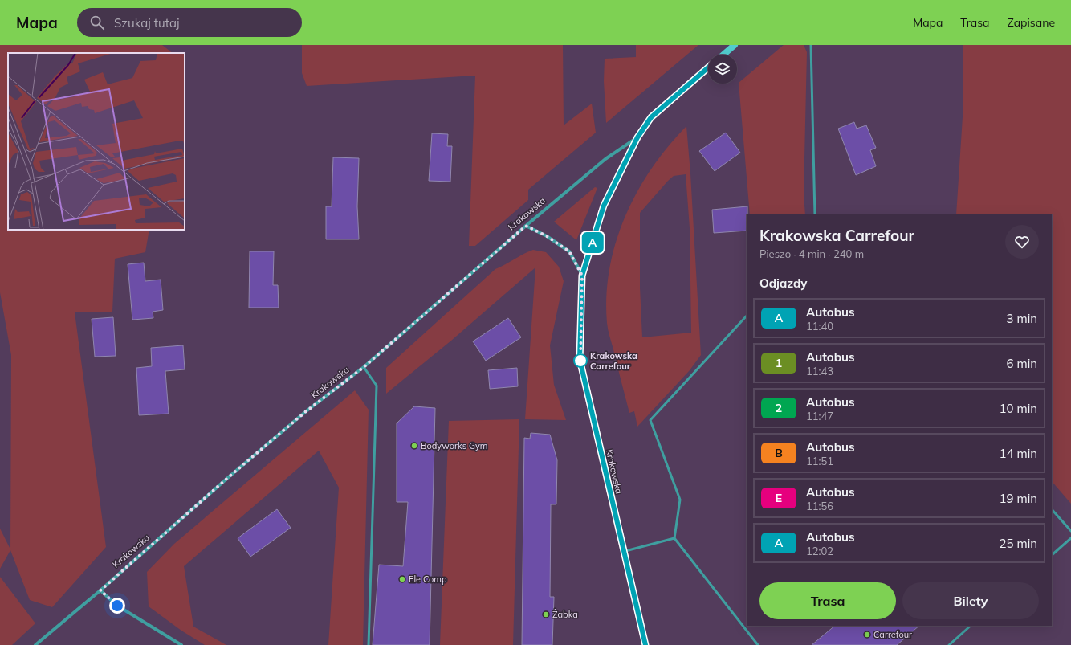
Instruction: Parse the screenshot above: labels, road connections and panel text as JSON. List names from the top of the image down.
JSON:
{
  "streets": {
    "main road": ["Krakowska"]
  },
  "places": [
    "Krakowska Carrefour",
    "Bodyworks Gym",
    "Ele Comp",
    "Żabka",
    "Carrefour"
  ],
  "lines": ["bus line A"],
  "page": {
    "header": "Mapa",
    "search": "Szukaj tutaj",
    "nav": ["Mapa", "Trasa", "Zapisane"],
    "on_map": "A",
    "heading": [
      ["Krakowska Carrefour", "Pieszo · 4 min · 240 m"],
      "Odjazdy"
    ],
    "list": [
      {
        "mark": "A",
        "name": "Autobus",
        "note": "11:40",
        "value": "3 min"
      },
      {
        "mark": "1",
        "name": "Autobus",
        "note": "11:43",
        "value": "6 min"
      },
      {
        "mark": "2",
        "name": "Autobus",
        "note": "11:47",
        "value": "10 min"
      },
      {
        "mark": "B",
        "name": "Autobus",
        "note": "11:51",
        "value": "14 min"
      },
      {
        "mark": "E",
        "name": "Autobus",
        "note": "11:56",
        "value": "19 min"
      },
      {
        "mark": "A",
        "name": "Autobus",
        "note": "12:02",
        "value": "25 min"
      }
    ],
    "buttons": ["Trasa", "Bilety"]
  }
}
